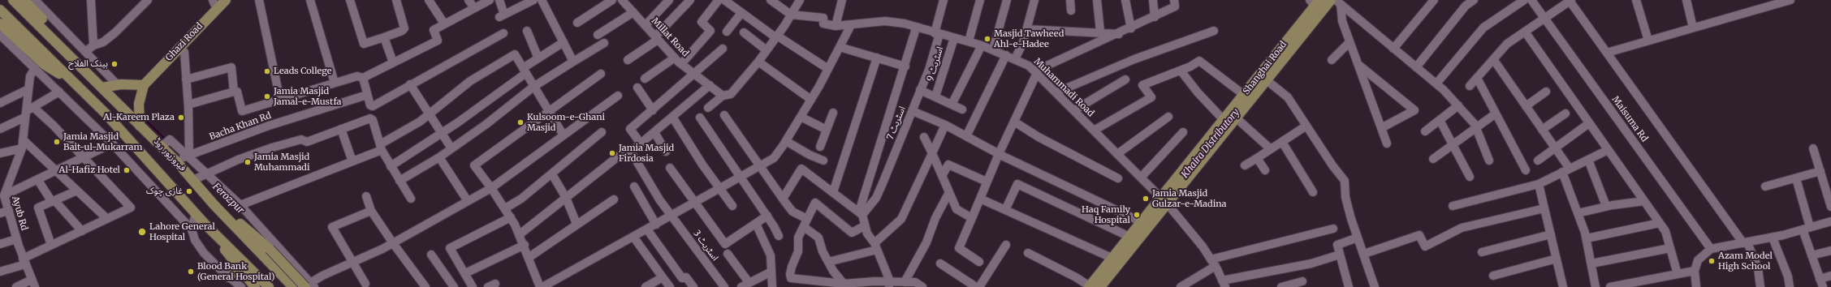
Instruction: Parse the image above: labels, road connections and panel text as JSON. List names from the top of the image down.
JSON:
{
  "streets": {
    "main road": ["Ghazi Road", "Shanghai Road", "فیروزپور روڈ"],
    "street": [
      "Millat Road",
      "اسٹریٹ 9",
      "Muhammadi Road",
      "Maisuma Rd",
      "اسٹریٹ 7",
      "Bacha Khan Rd",
      "Ayub Rd",
      "اسٹریٹ 3"
    ]
  },
  "crossings": [
    ["Ghazi Road", "فیروزپور روڈ"],
    ["اسٹریٹ 9", "Muhammadi Road"],
    ["Shanghai Road", "Muhammadi Road"],
    ["Muhammadi Road", "اسٹریٹ 7"],
    ["Bacha Khan Rd", "فیروزپور روڈ"]
  ],
  "water": ["Khaira Distributory", "Ferozpur"],
  "places": [
    "Masjid Tawheed Ahl-e-Hadee",
    "بینک الفلاح",
    "Leads College",
    "Jamia Masjid Jamal-e-Mustfa",
    "Al-Kareem Plaza",
    "Kulsoom-e-Ghani Masjid",
    "Jamia Masjid Bait-ul-Mukarram",
    "Jamia Masjid Firdosia",
    "Jamia Masjid Muhammadi",
    "Al-Hafiz Hotel",
    "غازی چوک",
    "Jamia Masjid Gulzar-e-Madina",
    "Haq Family Hospital",
    "Lahore General Hospital",
    "Azam Model High School",
    "Blood Bank (General Hospital)"
  ]
}
